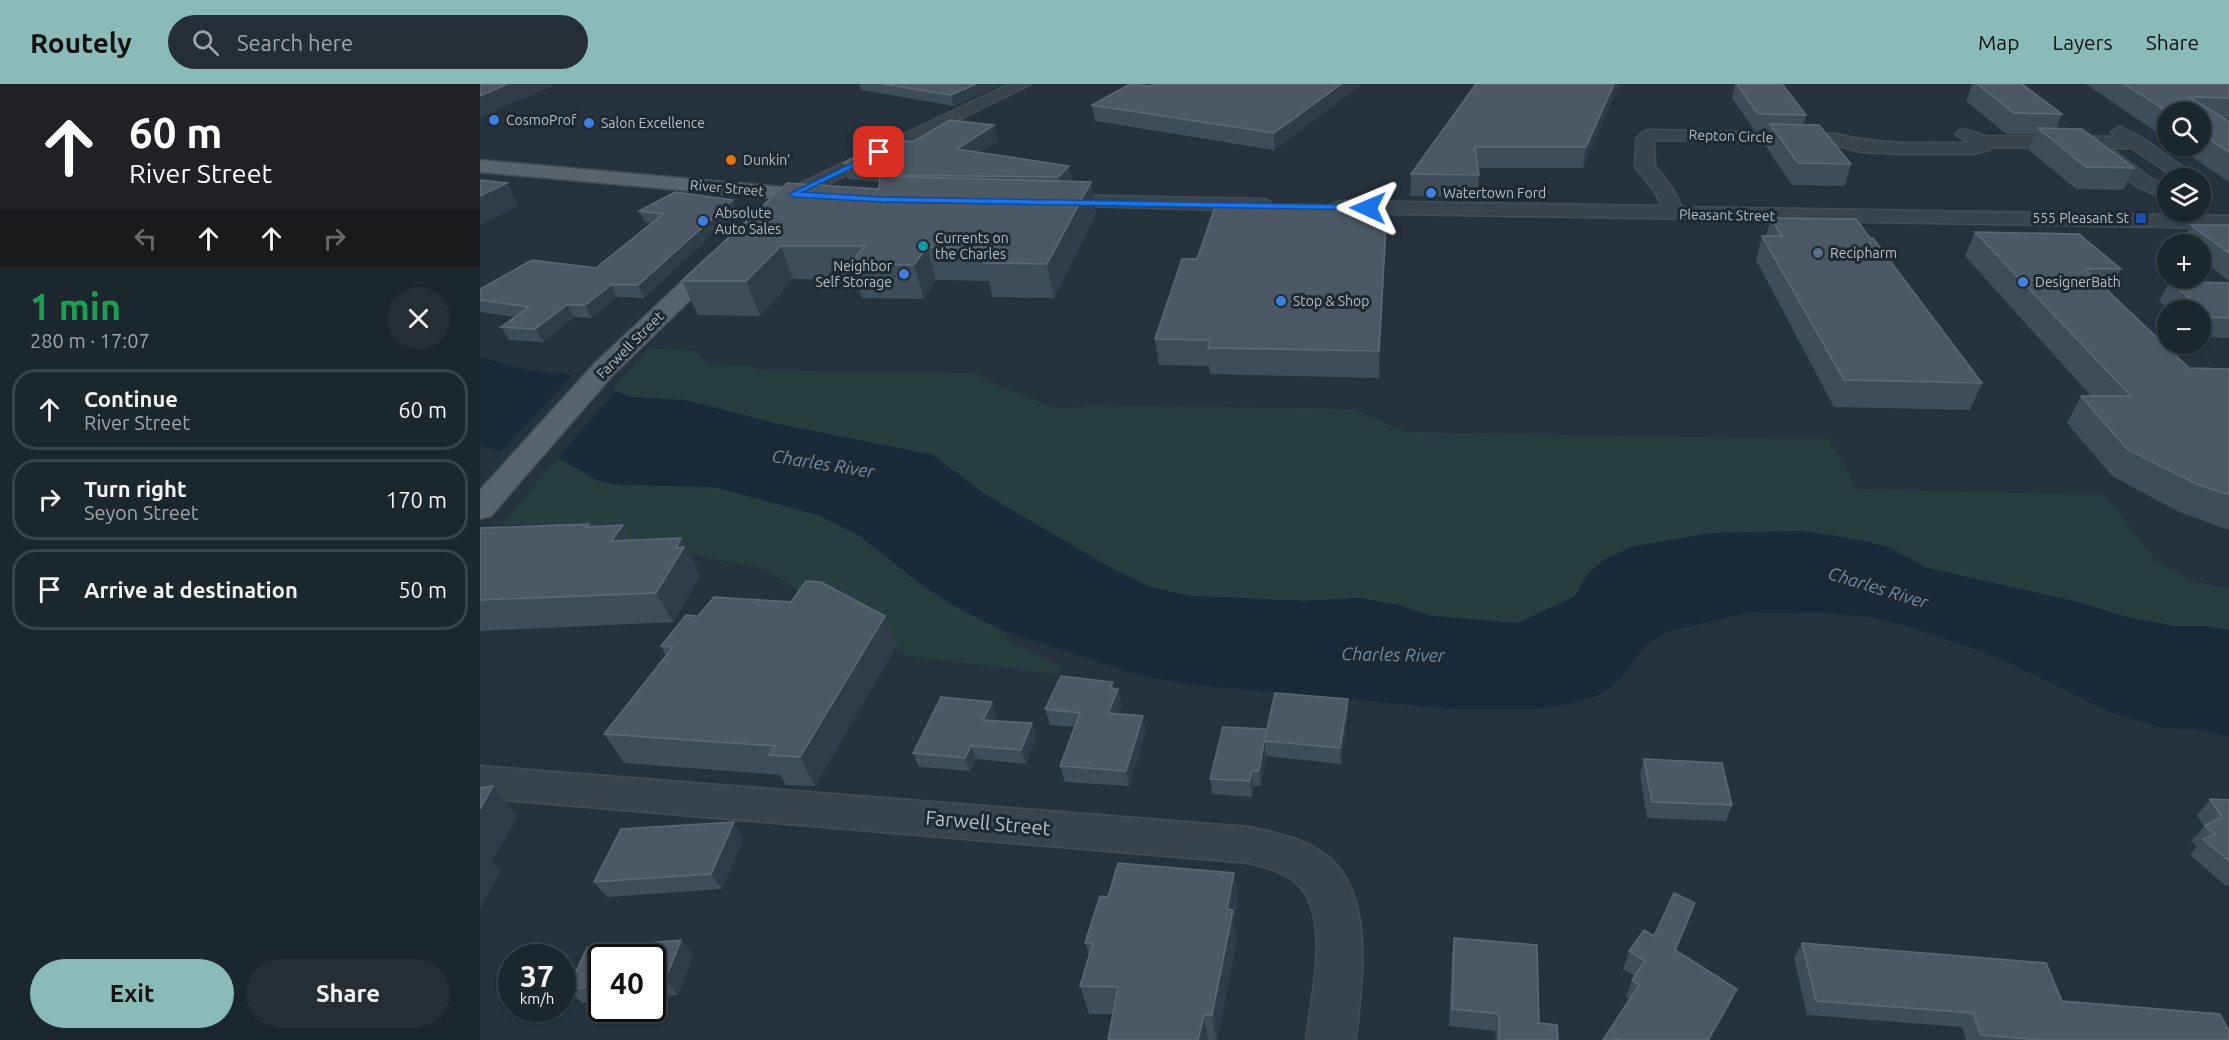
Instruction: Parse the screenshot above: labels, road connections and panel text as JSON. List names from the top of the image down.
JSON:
{
  "streets": {
    "main road": ["River Street", "Farwell Street"],
    "street": ["Repton Circle", "Pleasant Street"]
  },
  "crossings": [
    ["Repton Circle", "Pleasant Street"]
  ],
  "water": ["Charles River"],
  "places": {
    "other": [
      "CosmoProf",
      "Salon Excellence",
      "Dunkin'",
      "Watertown Ford",
      "Absolute Auto Sales",
      "Currents on the Charles",
      "Recipharm",
      "Neighbor Self Storage",
      "DesignerBath",
      "Stop & Shop"
    ],
    "transit": ["555 Pleasant St"]
  },
  "page": {
    "header": "Routely",
    "search": "Search here",
    "nav": ["Map", "Layers", "Share"],
    "turn": ["60 m", "River Street"],
    "map_buttons": ["+", "−"],
    "heading": ["1 min", "280 m · 17:07"],
    "list": [
      {
        "name": "Continue",
        "note": "River Street",
        "value": "60 m"
      },
      {
        "name": "Turn right",
        "note": "Seyon Street",
        "value": "170 m"
      },
      {
        "name": "Arrive at destination",
        "value": "50 m"
      }
    ],
    "speed": "37 km/h",
    "limit": "40",
    "buttons": ["Exit", "Share"]
  }
}
